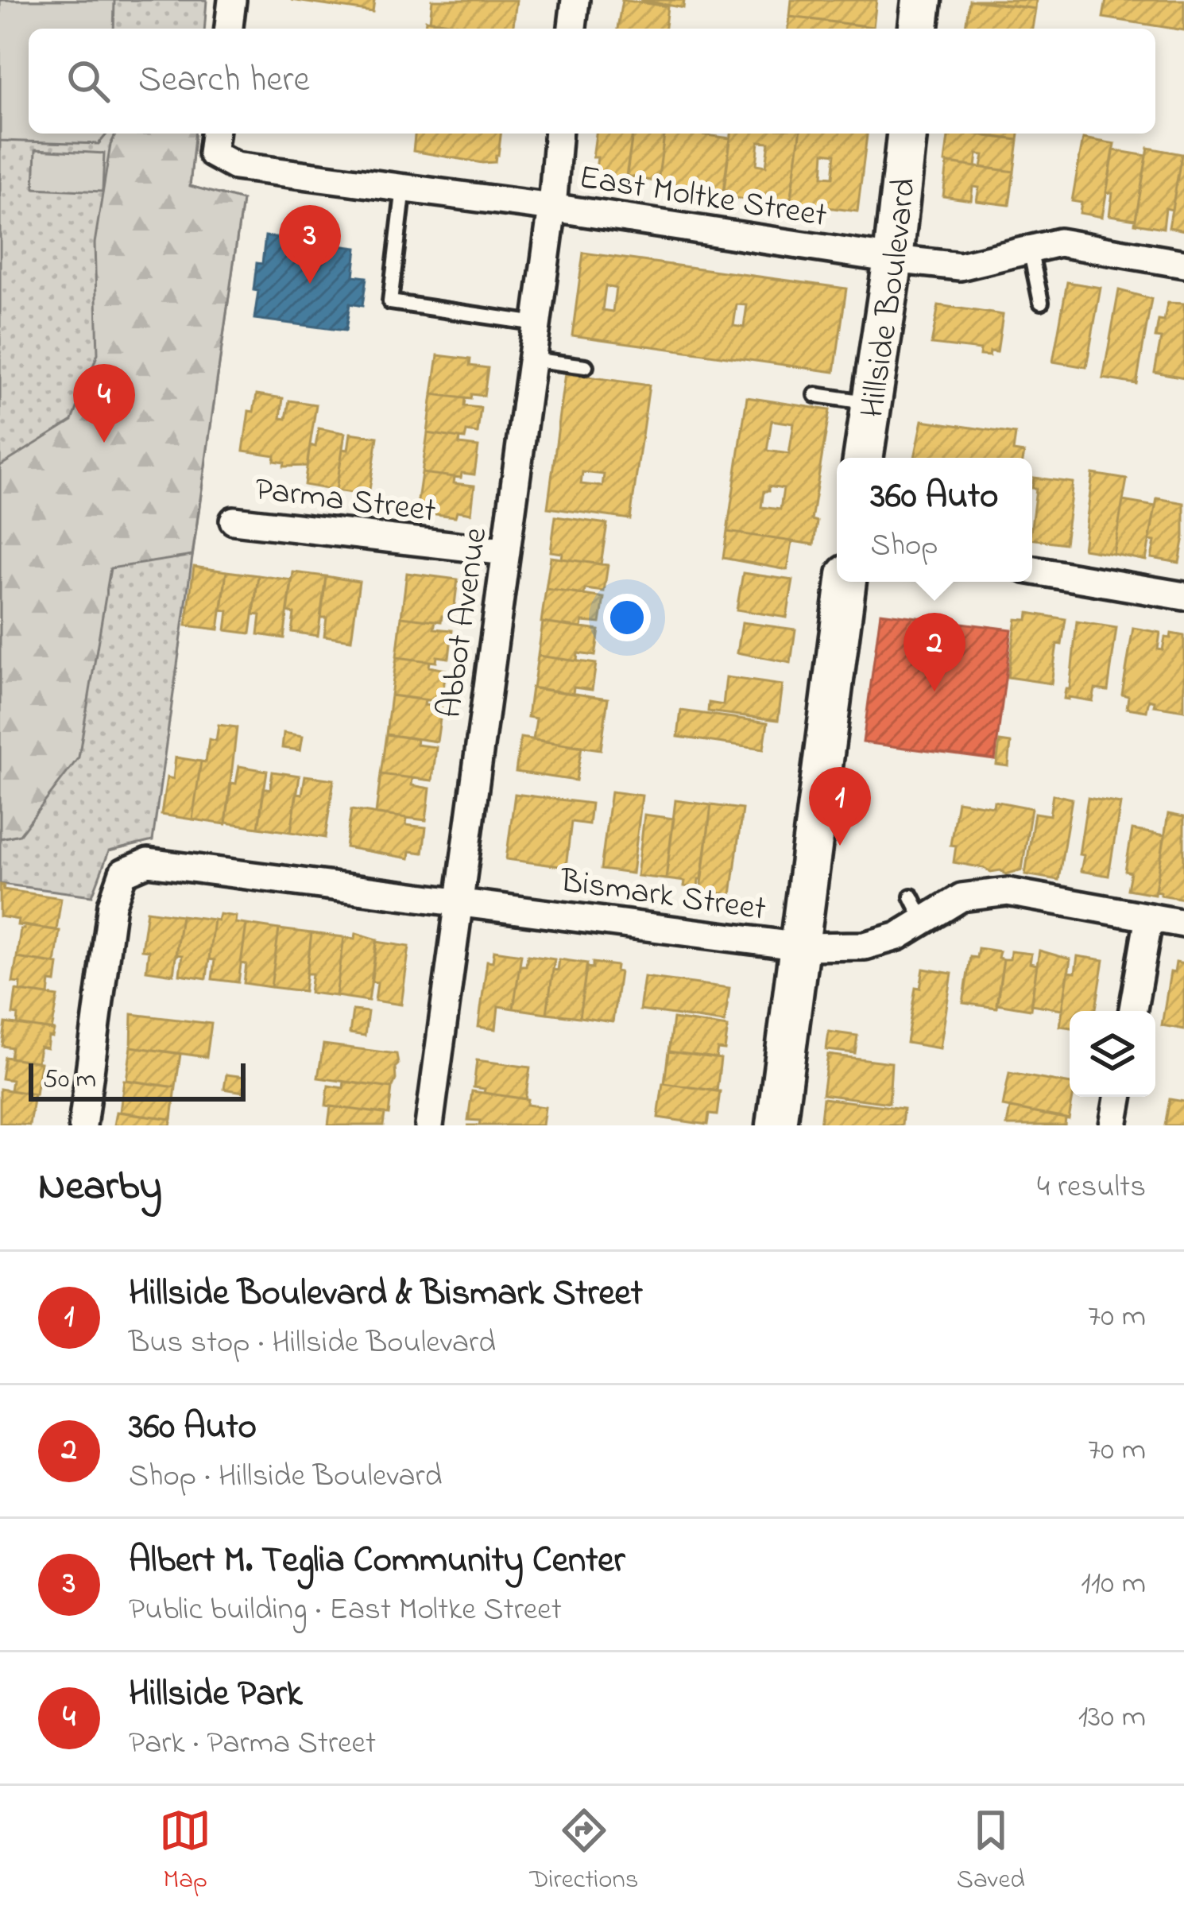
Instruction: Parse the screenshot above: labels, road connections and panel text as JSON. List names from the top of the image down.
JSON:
{
  "streets": {
    "main road": ["Hillside Boulevard"],
    "street": [
      "East Moltke Street",
      "Parma Street",
      "Abbot Avenue",
      "Bismark Street"
    ]
  },
  "crossings": [
    ["East Moltke Street", "Hillside Boulevard"],
    ["East Moltke Street", "Abbot Avenue"],
    ["Parma Street", "Abbot Avenue"],
    ["Abbot Avenue", "Bismark Street"]
  ],
  "scale_bar": "50 m",
  "page": {
    "search": "Search here",
    "pins": [
      "3",
      "4",
      "2",
      "1"
    ],
    "popup": ["360 Auto", "Shop"],
    "scale": "50 m",
    "heading": ["Nearby", "4 results"],
    "list": [
      {
        "mark": "1",
        "name": "Hillside Boulevard & Bismark Street",
        "note": "Bus stop · Hillside Boulevard",
        "value": "70 m"
      },
      {
        "mark": "2",
        "name": "360 Auto",
        "note": "Shop · Hillside Boulevard",
        "value": "70 m"
      },
      {
        "mark": "3",
        "name": "Albert M. Teglia Community Center",
        "note": "Public building · East Moltke Street",
        "value": "110 m"
      },
      {
        "mark": "4",
        "name": "Hillside Park",
        "note": "Park · Parma Street",
        "value": "130 m"
      }
    ],
    "nav": ["Map", "Directions", "Saved"]
  }
}
